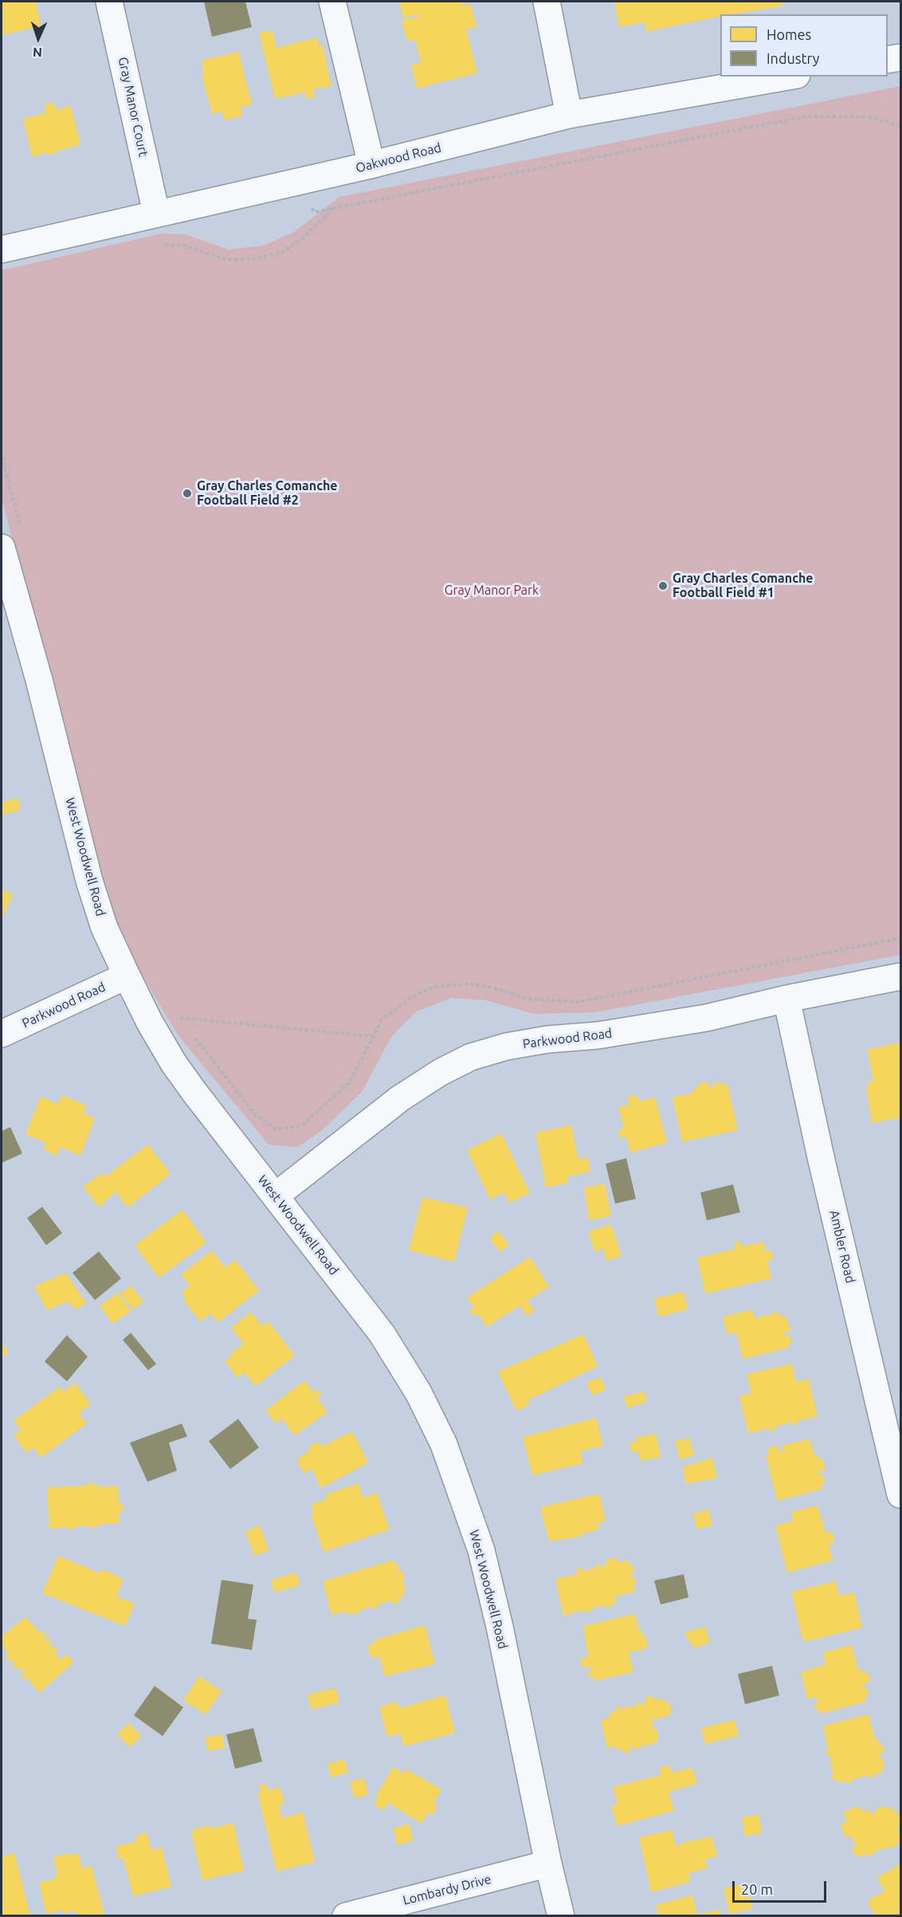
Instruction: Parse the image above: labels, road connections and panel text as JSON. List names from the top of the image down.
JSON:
{
  "streets": {
    "street": [
      "Gray Manor Court",
      "Oakwood Road",
      "West Woodwell Road",
      "Parkwood Road",
      "Ambler Road",
      "Lombardy Drive"
    ]
  },
  "crossings": [
    ["Gray Manor Court", "Oakwood Road"],
    ["West Woodwell Road", "Parkwood Road"],
    ["West Woodwell Road", "Lombardy Drive"],
    ["Parkwood Road", "Ambler Road"]
  ],
  "parks": ["Gray Manor Park"],
  "places": ["Gray Charles Comanche Football Field #2", "Gray Charles Comanche Football Field #1"],
  "legend": ["Homes", "Industry"],
  "scale_bar": "20 m",
  "north": "bottom"
}
